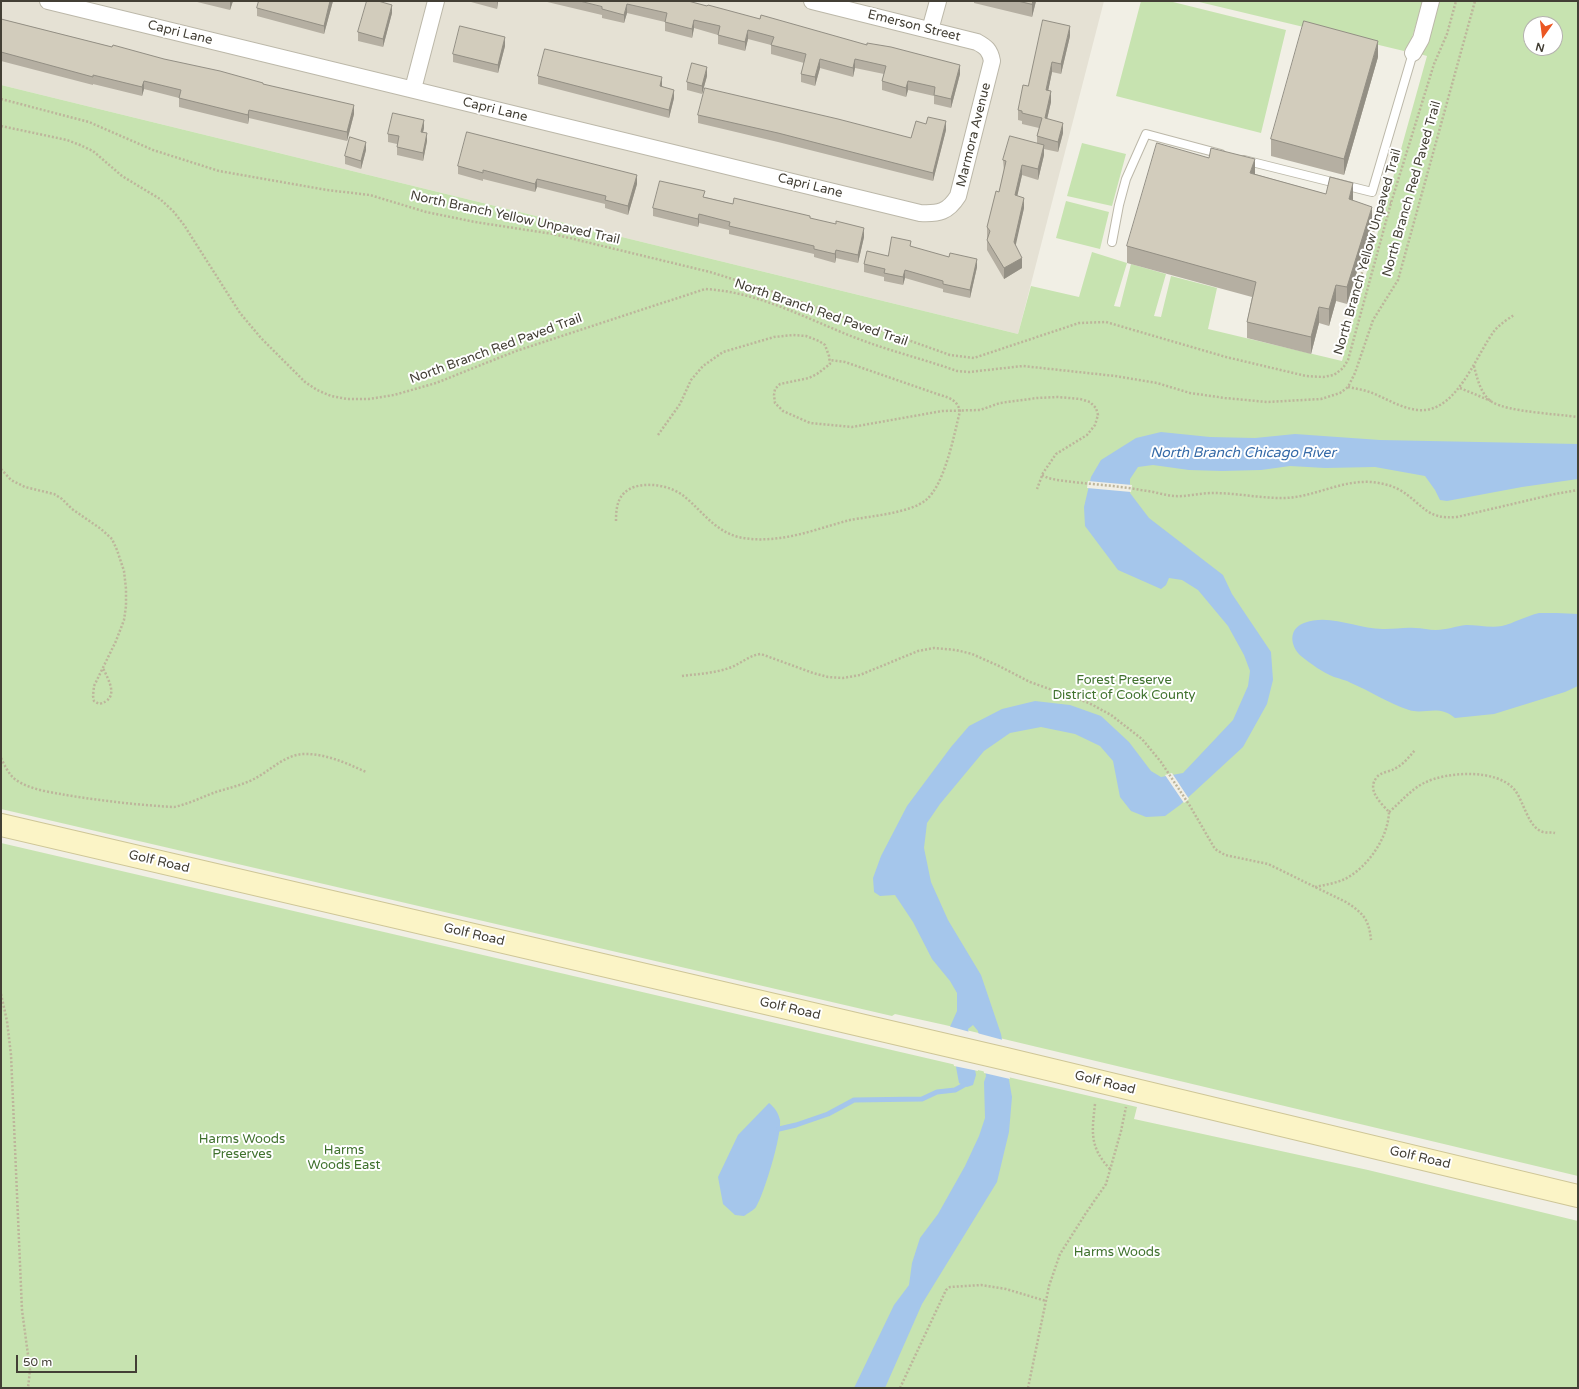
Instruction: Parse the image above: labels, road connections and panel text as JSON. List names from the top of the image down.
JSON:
{
  "streets": {
    "main road": ["Golf Road"],
    "street": ["Emerson Street", "Capri Lane", "Marmora Avenue"],
    "path": ["North Branch Red Paved Trail", "North Branch Yellow Unpaved Trail"]
  },
  "crossings": [
    ["Emerson Street", "Marmora Avenue"],
    ["Capri Lane", "Marmora Avenue"]
  ],
  "water": ["North Branch Chicago River"],
  "parks": [
    "Forest Preserve District of Cook County",
    "Harms Woods Preserves",
    "Harms Woods East",
    "Harms Woods"
  ],
  "scale_bar": "50 m",
  "north": "bottom"
}
